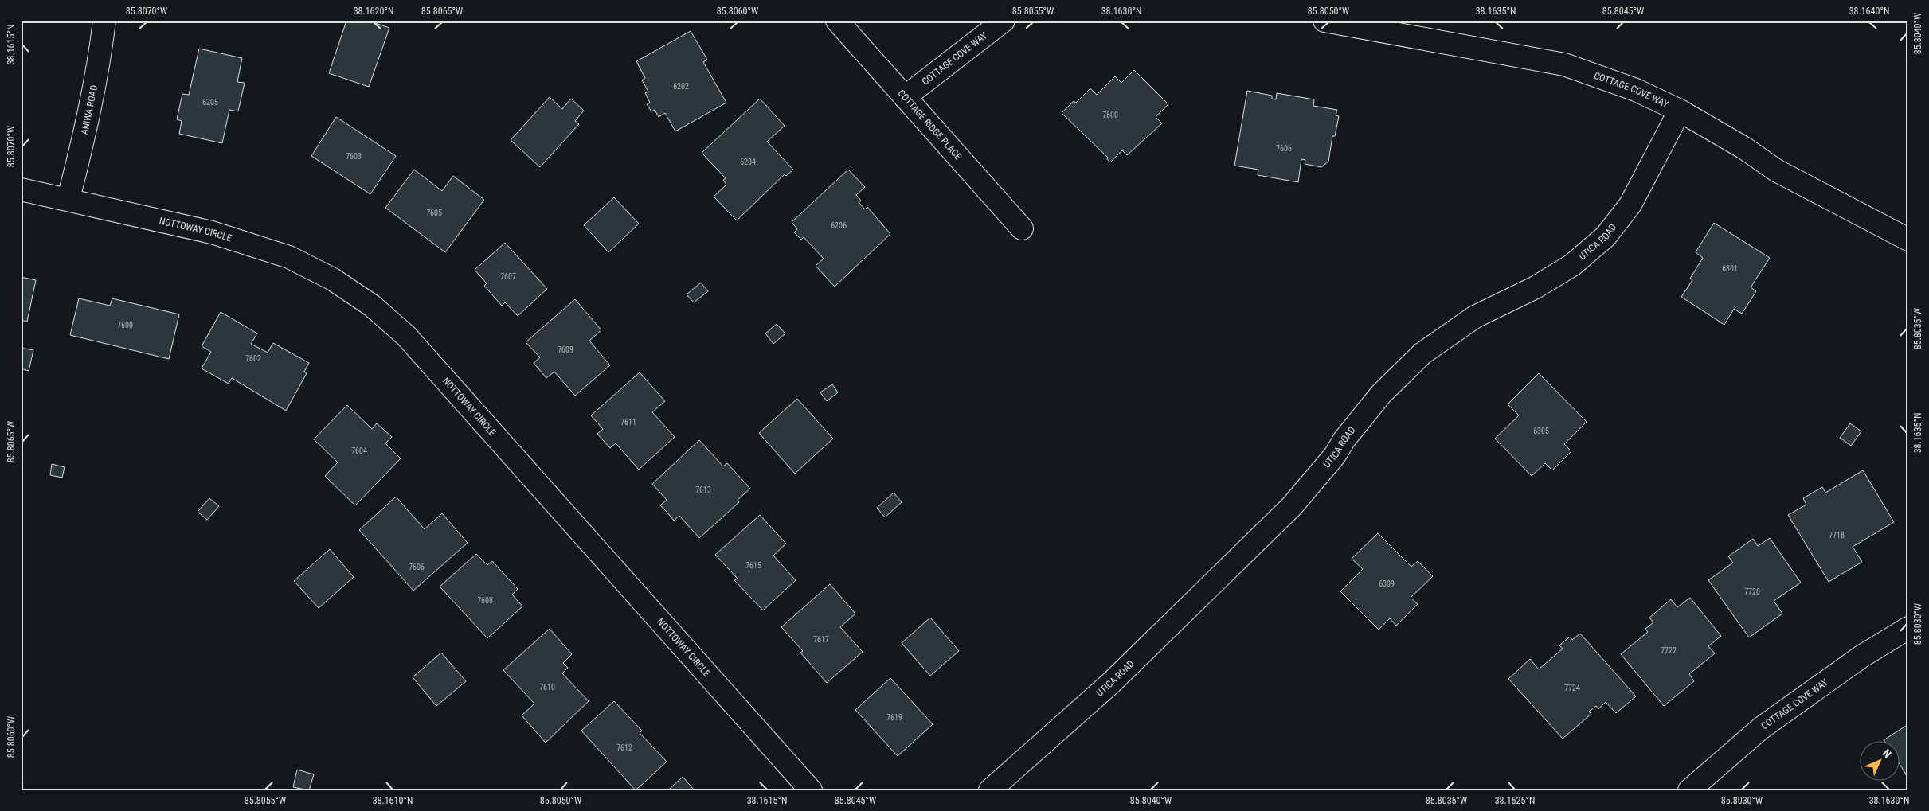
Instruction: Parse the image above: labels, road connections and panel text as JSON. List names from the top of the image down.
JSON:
{
  "streets": {
    "street": [
      "COTTAGE COVE WAY",
      "ANIWA ROAD",
      "COTTAGE RIDGE PLACE",
      "NOTTOWAY CIRCLE",
      "UTICA ROAD"
    ]
  },
  "crossings": [
    ["COTTAGE COVE WAY", "COTTAGE RIDGE PLACE"],
    ["COTTAGE COVE WAY", "UTICA ROAD"],
    ["ANIWA ROAD", "NOTTOWAY CIRCLE"]
  ],
  "house_numbers": [
    "6202",
    "6205",
    "7600",
    "7606",
    "7603",
    "6204",
    "7605",
    "6206",
    "6301",
    "7607",
    "7600",
    "7609",
    "7602",
    "7611",
    "6305",
    "7604",
    "7613",
    "7718",
    "7615",
    "7606",
    "6309",
    "7720",
    "7608",
    "7617",
    "7722",
    "7610",
    "7724",
    "7619",
    "7612"
  ],
  "north": "top right",
  "coordinates": [
    "85.8070°W",
    "38.1620°N",
    "85.8065°W",
    "85.8060°W",
    "85.8055°W",
    "38.1630°N",
    "85.8050°W",
    "38.1635°N",
    "85.8045°W",
    "38.1640°N",
    "85.8040°W",
    "38.1615°N",
    "85.8035°W",
    "85.8030°W",
    "38.1610°N",
    "38.1625°N"
  ]
}
